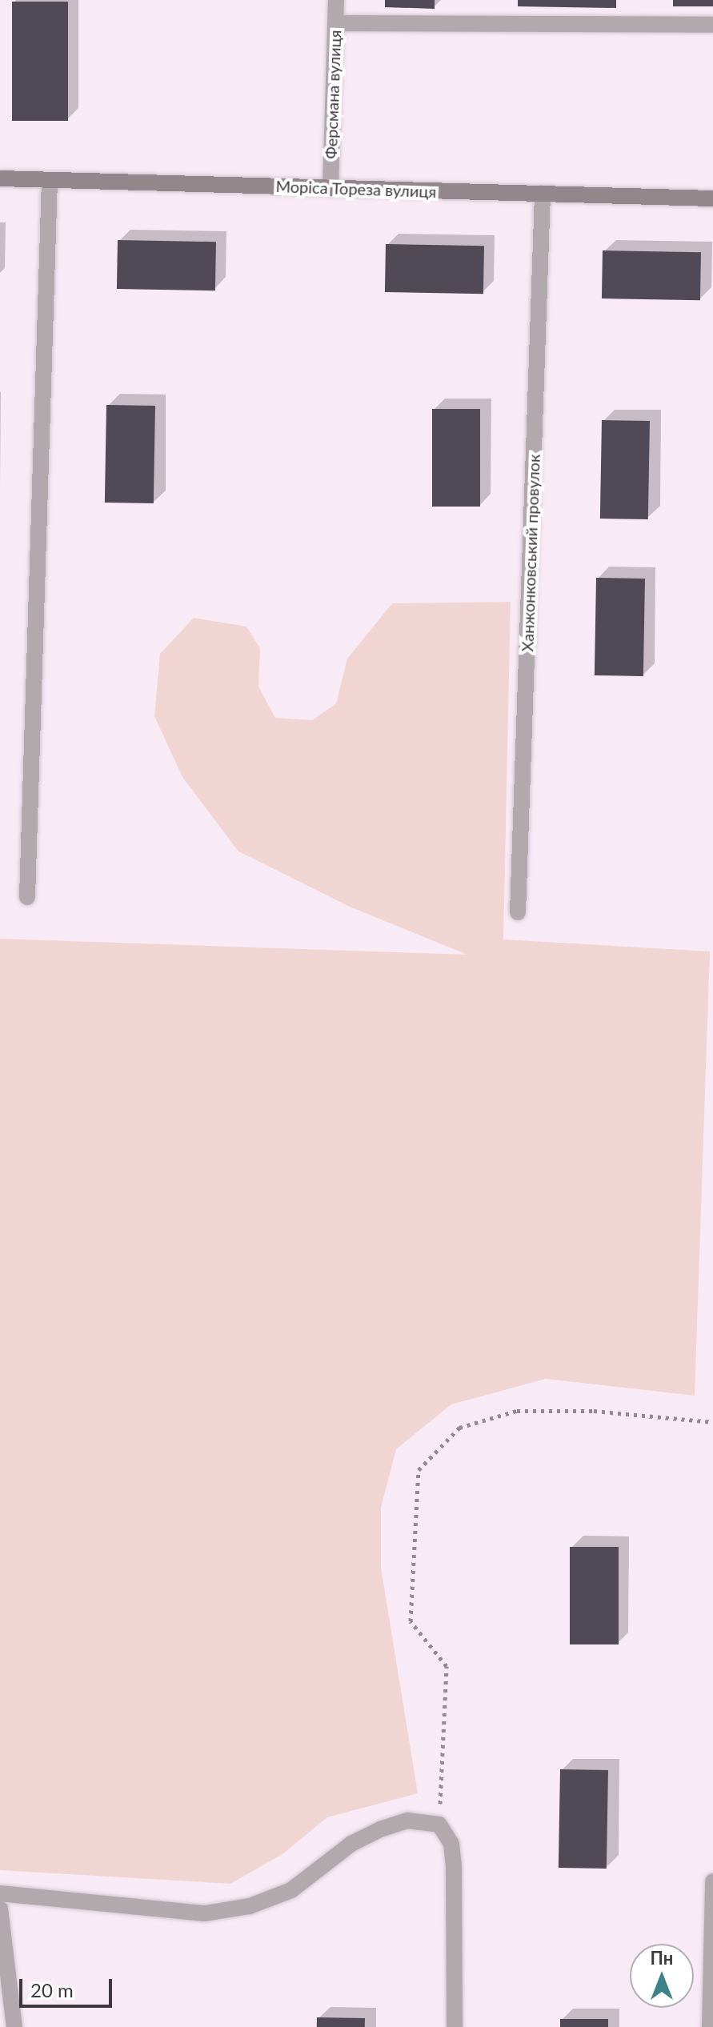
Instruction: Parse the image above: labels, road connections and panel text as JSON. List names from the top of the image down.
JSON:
{
  "streets": {
    "street": ["Ферсмана вулиця", "Моріса Тореза вулиця", "Ханжонковський провулок"]
  },
  "crossings": [
    ["Ферсмана вулиця", "Моріса Тореза вулиця"],
    ["Моріса Тореза вулиця", "Ханжонковський провулок"]
  ],
  "scale_bar": "20 m",
  "north": "top"
}
